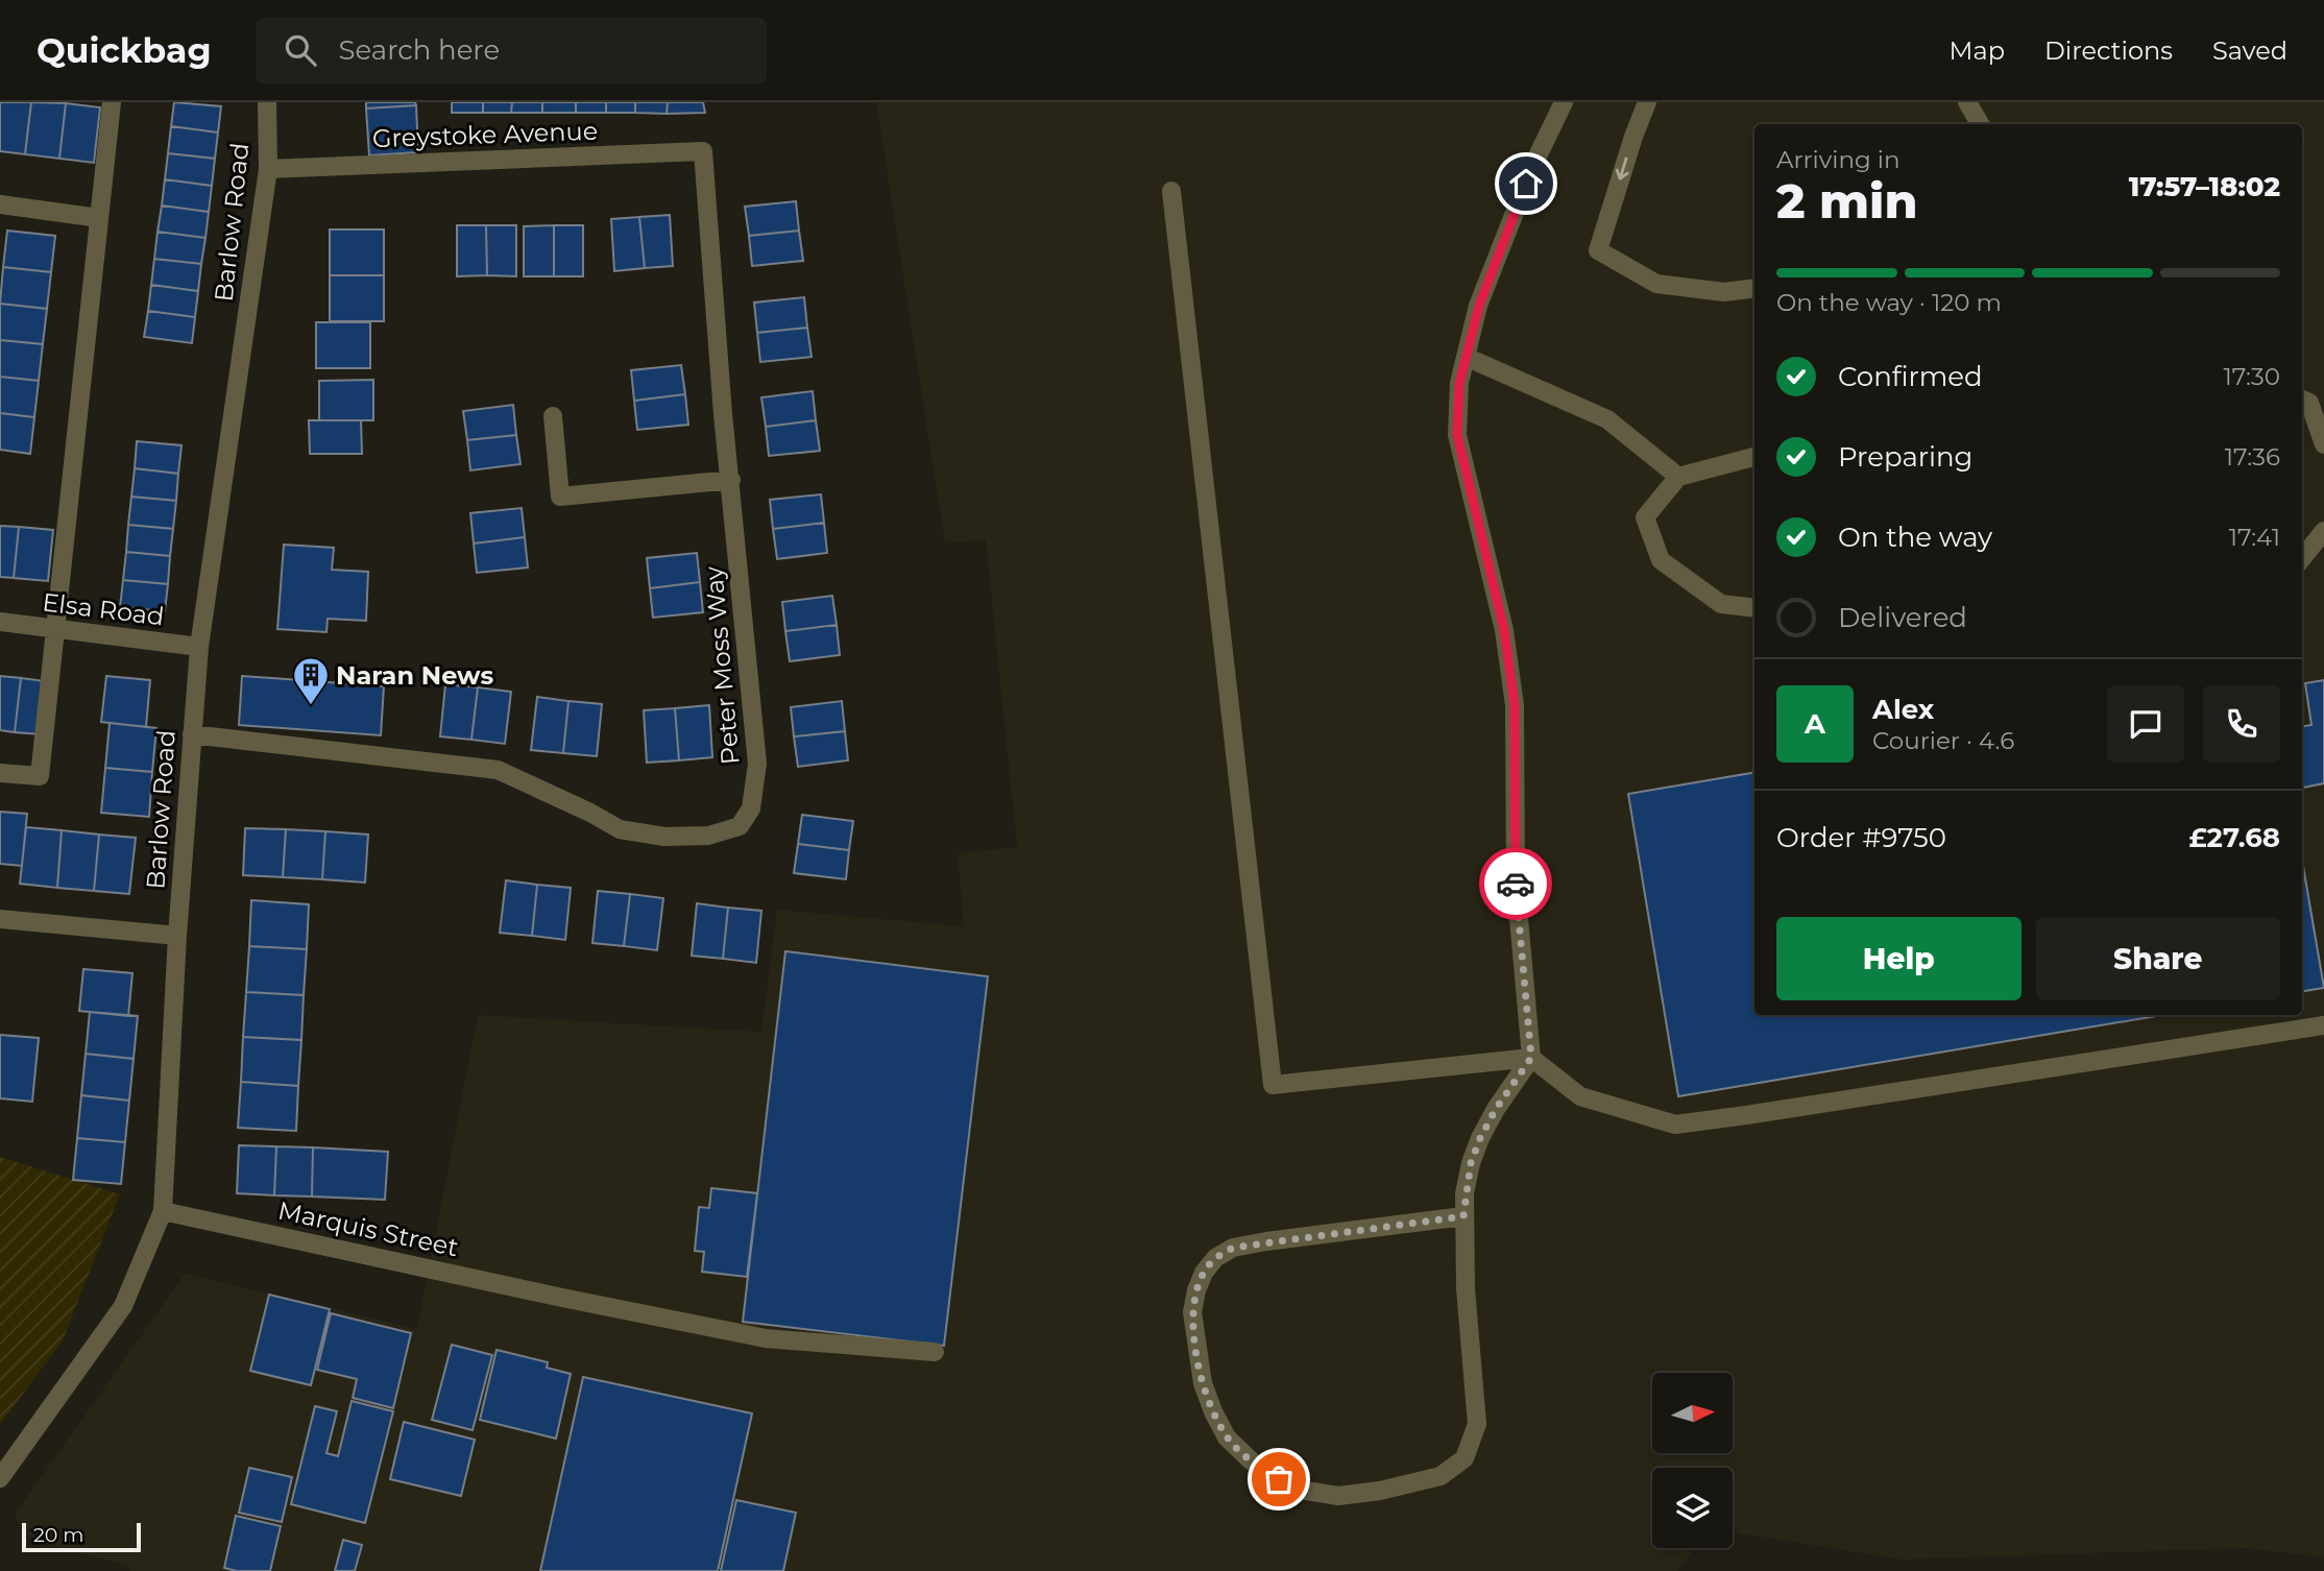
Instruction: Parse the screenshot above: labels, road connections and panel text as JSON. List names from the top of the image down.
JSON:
{
  "streets": {
    "street": [
      "Greystoke Avenue",
      "Barlow Road",
      "Elsa Road",
      "Peter Moss Way",
      "Marquis Street"
    ]
  },
  "crossings": [
    ["Greystoke Avenue", "Barlow Road"],
    ["Greystoke Avenue", "Peter Moss Way"],
    ["Barlow Road", "Elsa Road"],
    ["Barlow Road", "Peter Moss Way"],
    ["Barlow Road", "Marquis Street"]
  ],
  "places": {
    "building": ["Naran News"]
  },
  "scale_bar": "20 m",
  "north": "right",
  "page": {
    "header": "Quickbag",
    "search": "Search here",
    "nav": ["Map", "Directions", "Saved"],
    "heading": ["2 min", "Arriving in", "17:57–18:02"],
    "panel": [
      "Alex",
      "Courier · 4.6",
      "Order #9750",
      "£27.68"
    ],
    "bar": "On the way · 120 m",
    "list": [
      ["Confirmed", "17:30"],
      ["Preparing", "17:36"],
      ["On the way", "17:41"],
      "Delivered"
    ],
    "round": "A",
    "buttons": ["Help", "Share"],
    "scale": "20 m"
  }
}
